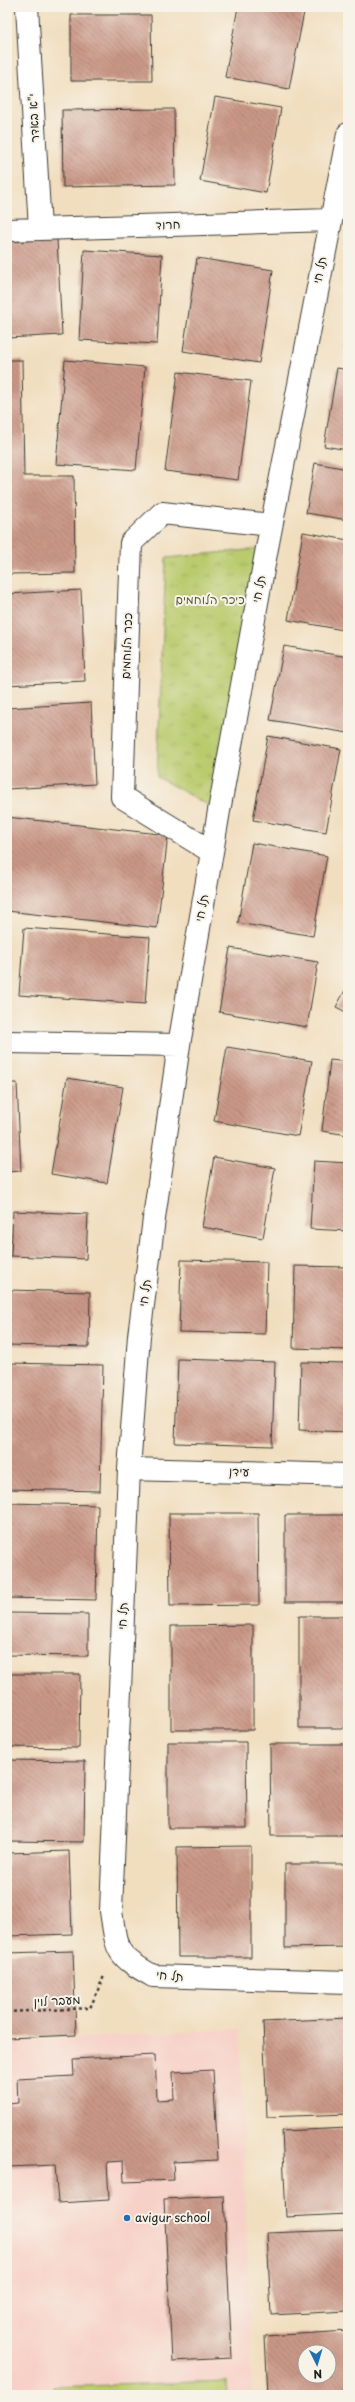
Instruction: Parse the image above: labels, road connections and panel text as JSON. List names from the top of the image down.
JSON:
{
  "streets": {
    "street": [
      "י\"א באדר",
      "חרוד",
      "תל חי",
      "ככר הלוחמים",
      "עידן"
    ],
    "path": ["מעבר לוין"]
  },
  "crossings": [
    ["י\"א באדר", "חרוד"],
    ["חרוד", "תל חי"],
    ["תל חי", "ככר הלוחמים"],
    ["תל חי", "עידן"],
    ["תל חי", "מעבר לוין"]
  ],
  "parks": ["כיכר הלוחמים"],
  "places": ["avigur school"],
  "north": "bottom"
}
